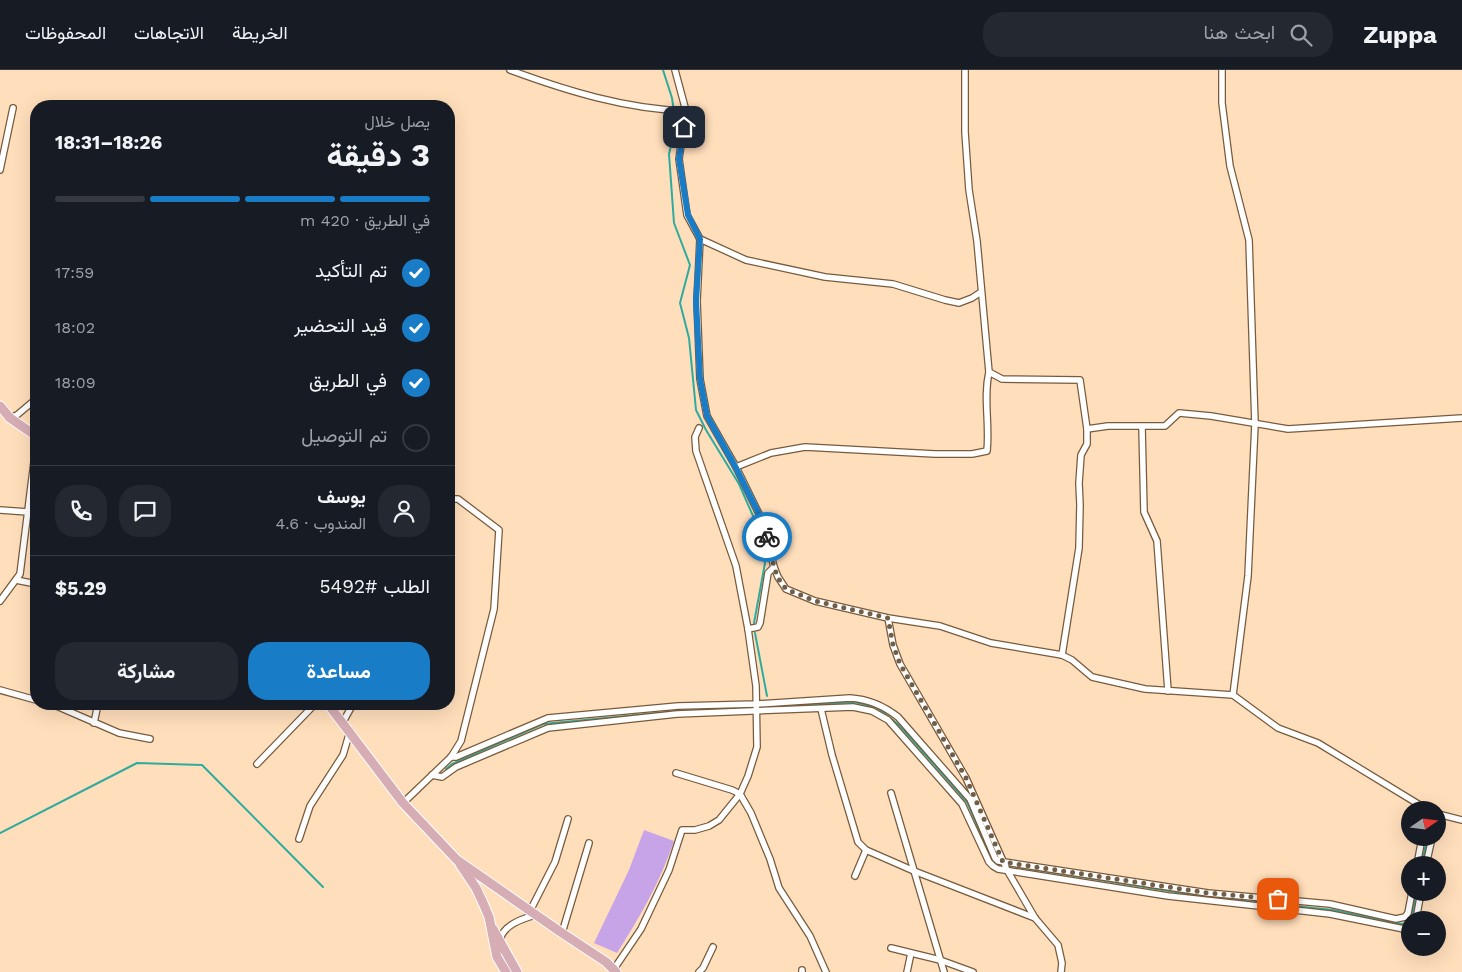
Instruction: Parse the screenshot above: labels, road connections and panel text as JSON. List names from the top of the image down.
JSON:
{
  "north": "right",
  "page": {
    "header": "Zuppa",
    "search": "ابحث هنا",
    "nav": ["الخريطة", "الاتجاهات", "المحفوظات"],
    "heading": ["3 دقيقة", "يصل خلال", "18:26–18:31"],
    "panel": [
      "يوسف",
      "المندوب · 4.6",
      "الطلب #5492",
      "$5.29"
    ],
    "bar": "في الطريق · 420 m",
    "list": [
      ["تم التأكيد", "17:59"],
      ["قيد التحضير", "18:02"],
      ["في الطريق", "18:09"],
      "تم التوصيل"
    ],
    "buttons": ["مساعدة", "مشاركة"],
    "map_buttons": ["+", "−"]
  }
}
